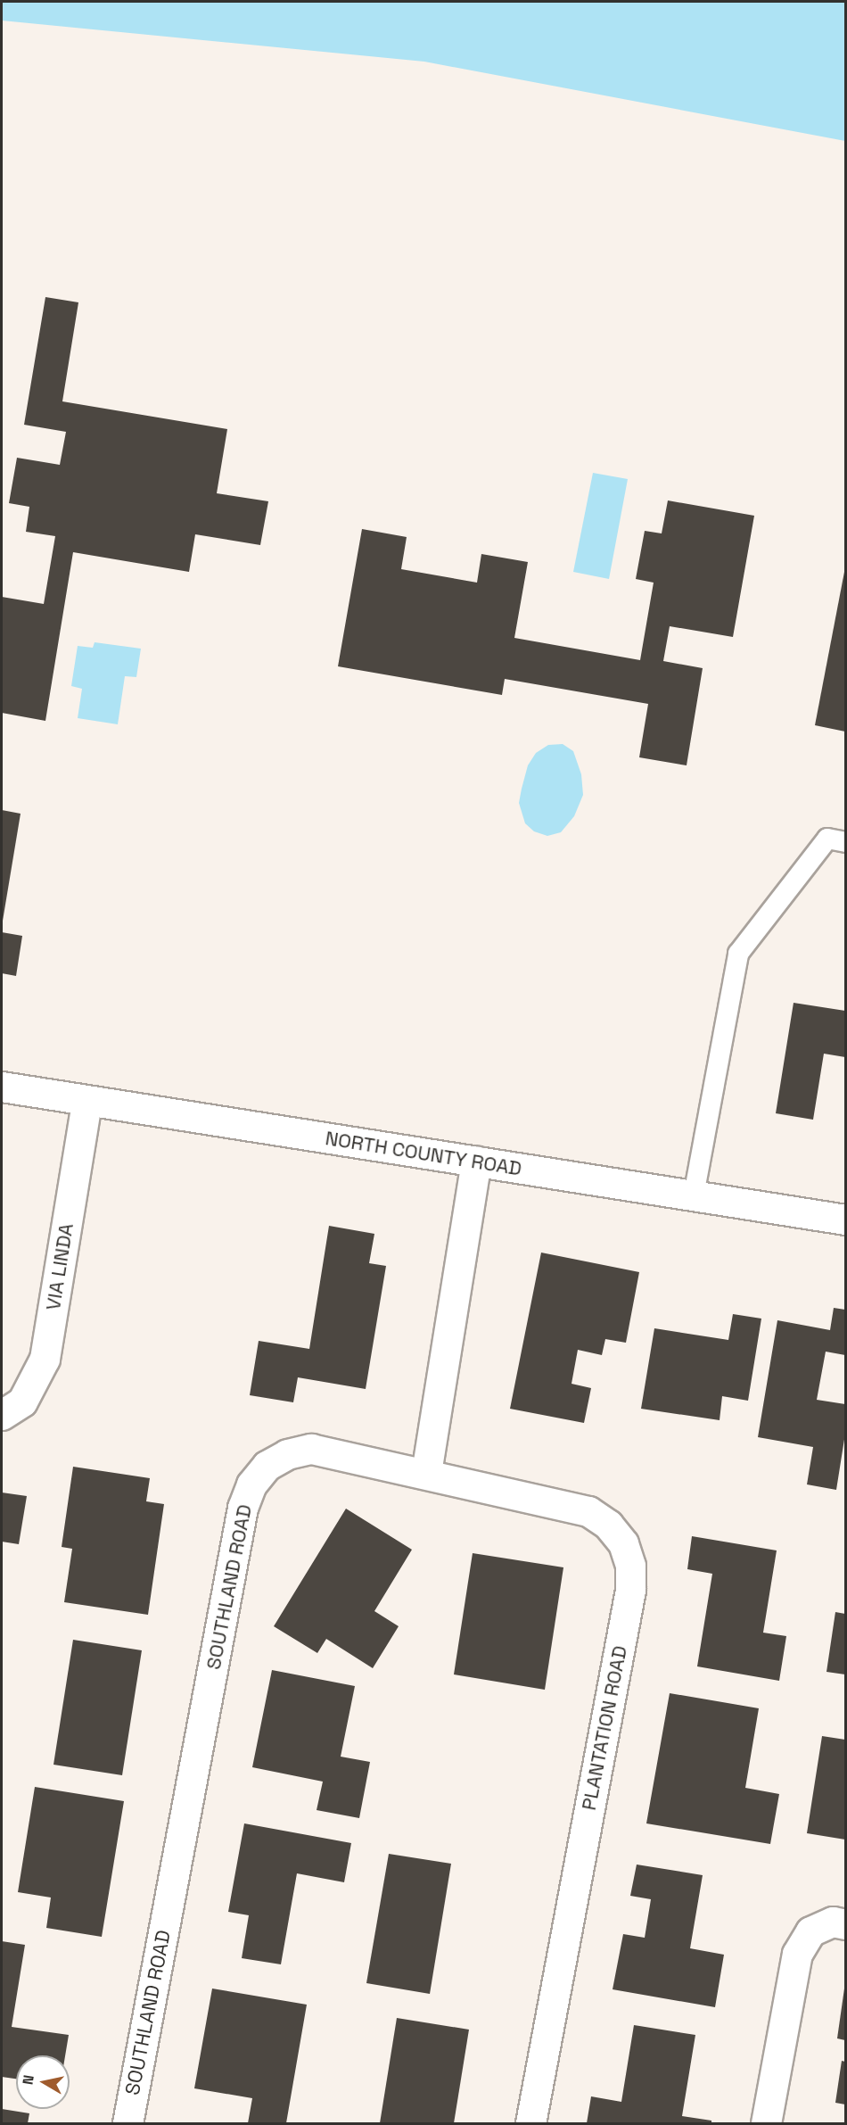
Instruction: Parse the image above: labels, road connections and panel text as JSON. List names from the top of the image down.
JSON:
{
  "streets": {
    "street": [
      "NORTH COUNTY ROAD",
      "VIA LINDA",
      "SOUTHLAND ROAD",
      "PLANTATION ROAD"
    ]
  },
  "crossings": [
    ["NORTH COUNTY ROAD", "VIA LINDA"],
    ["SOUTHLAND ROAD", "PLANTATION ROAD"]
  ],
  "north": "left"
}
